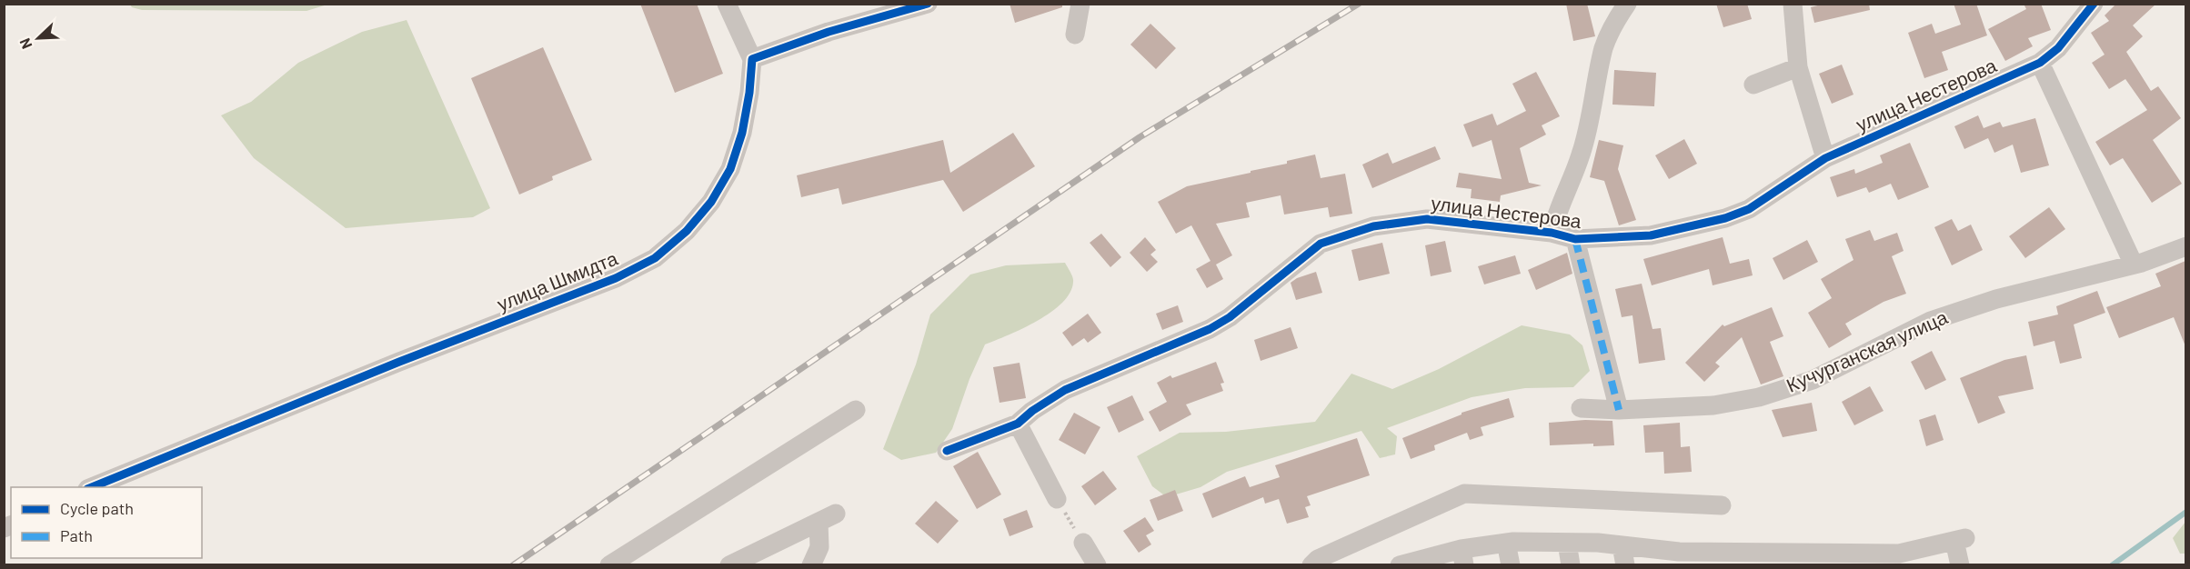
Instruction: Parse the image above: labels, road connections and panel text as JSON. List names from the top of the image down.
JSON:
{
  "streets": {
    "street": ["улица Нестерова", "улица Шмидта", "Кучурганская улица"]
  },
  "legend": ["Cycle path", "Path"],
  "north": "bottom left"
}
